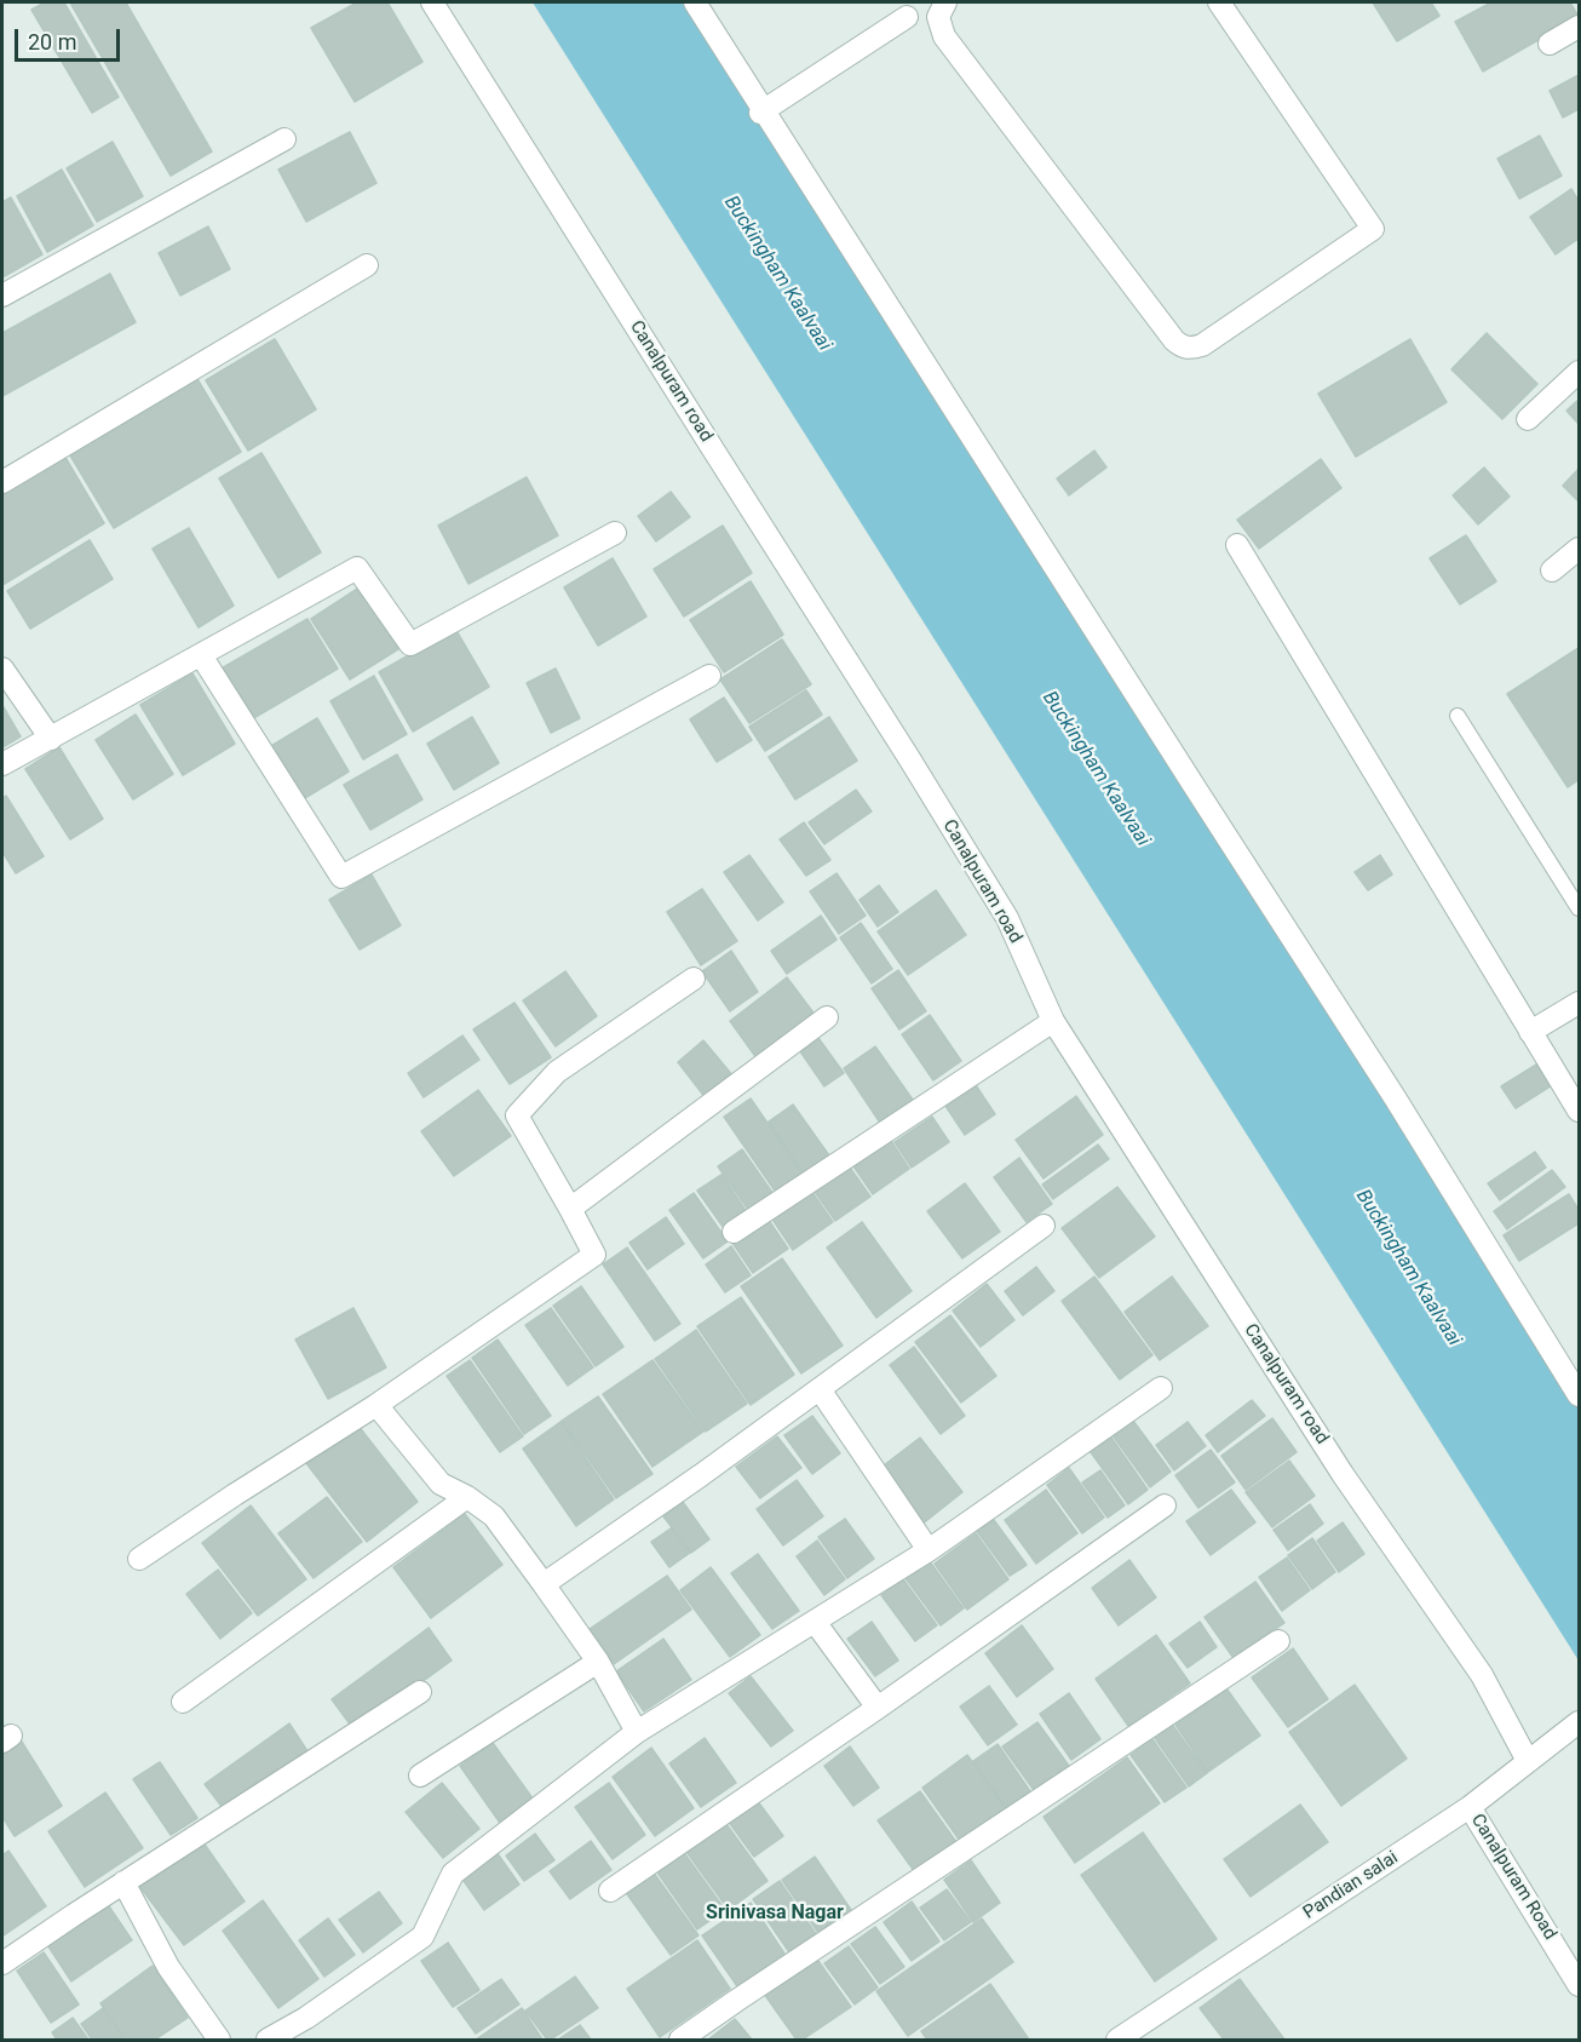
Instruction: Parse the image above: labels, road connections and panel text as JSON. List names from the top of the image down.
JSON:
{
  "streets": {
    "street": ["Canalpuram road", "Canalpuram Road", "Pandian salai"]
  },
  "crossings": [
    ["Canalpuram road", "Pandian salai"],
    ["Canalpuram Road", "Pandian salai"]
  ],
  "districts": ["Srinivasa Nagar"],
  "water": ["Buckingham Kaalvaai"],
  "scale_bar": "20 m"
}
